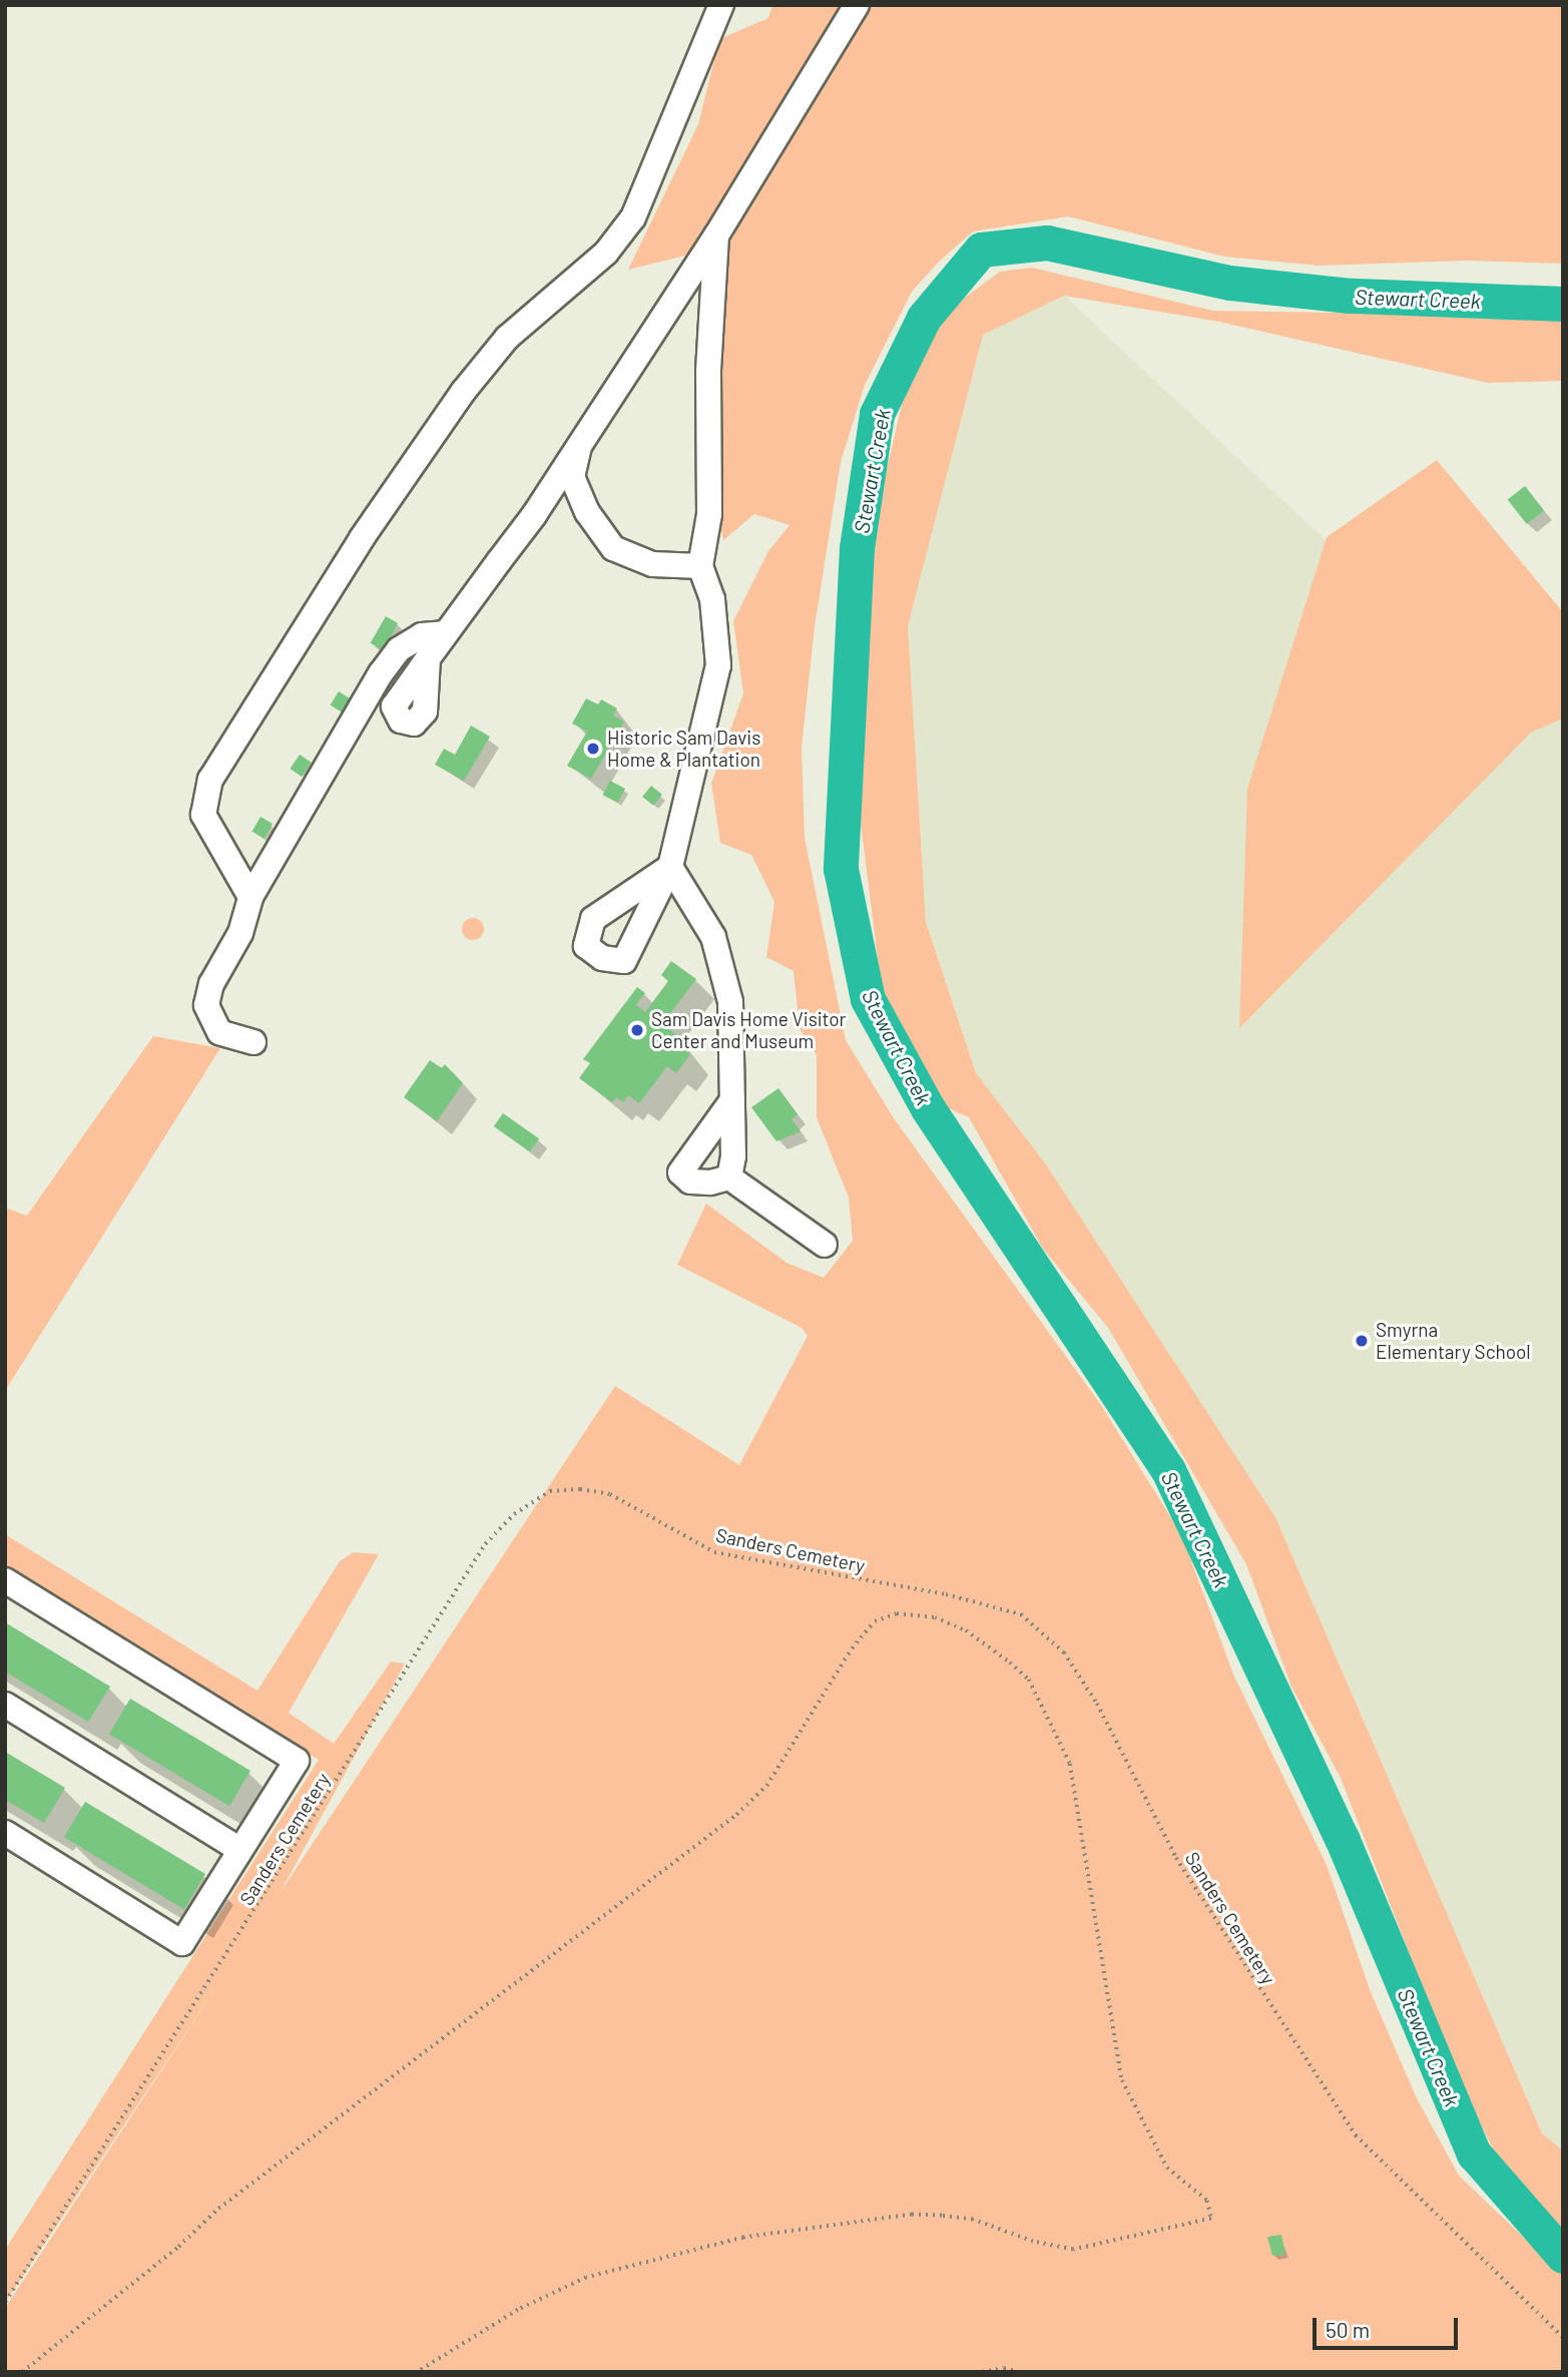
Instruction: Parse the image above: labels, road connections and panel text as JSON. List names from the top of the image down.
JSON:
{
  "streets": {
    "path": ["Sanders Cemetery"]
  },
  "water": ["Stewart Creek"],
  "places": ["Historic Sam Davis Home & Plantation", "Sam Davis Home Visitor Center and Museum", "Smyrna Elementary School"],
  "scale_bar": "50 m"
}
